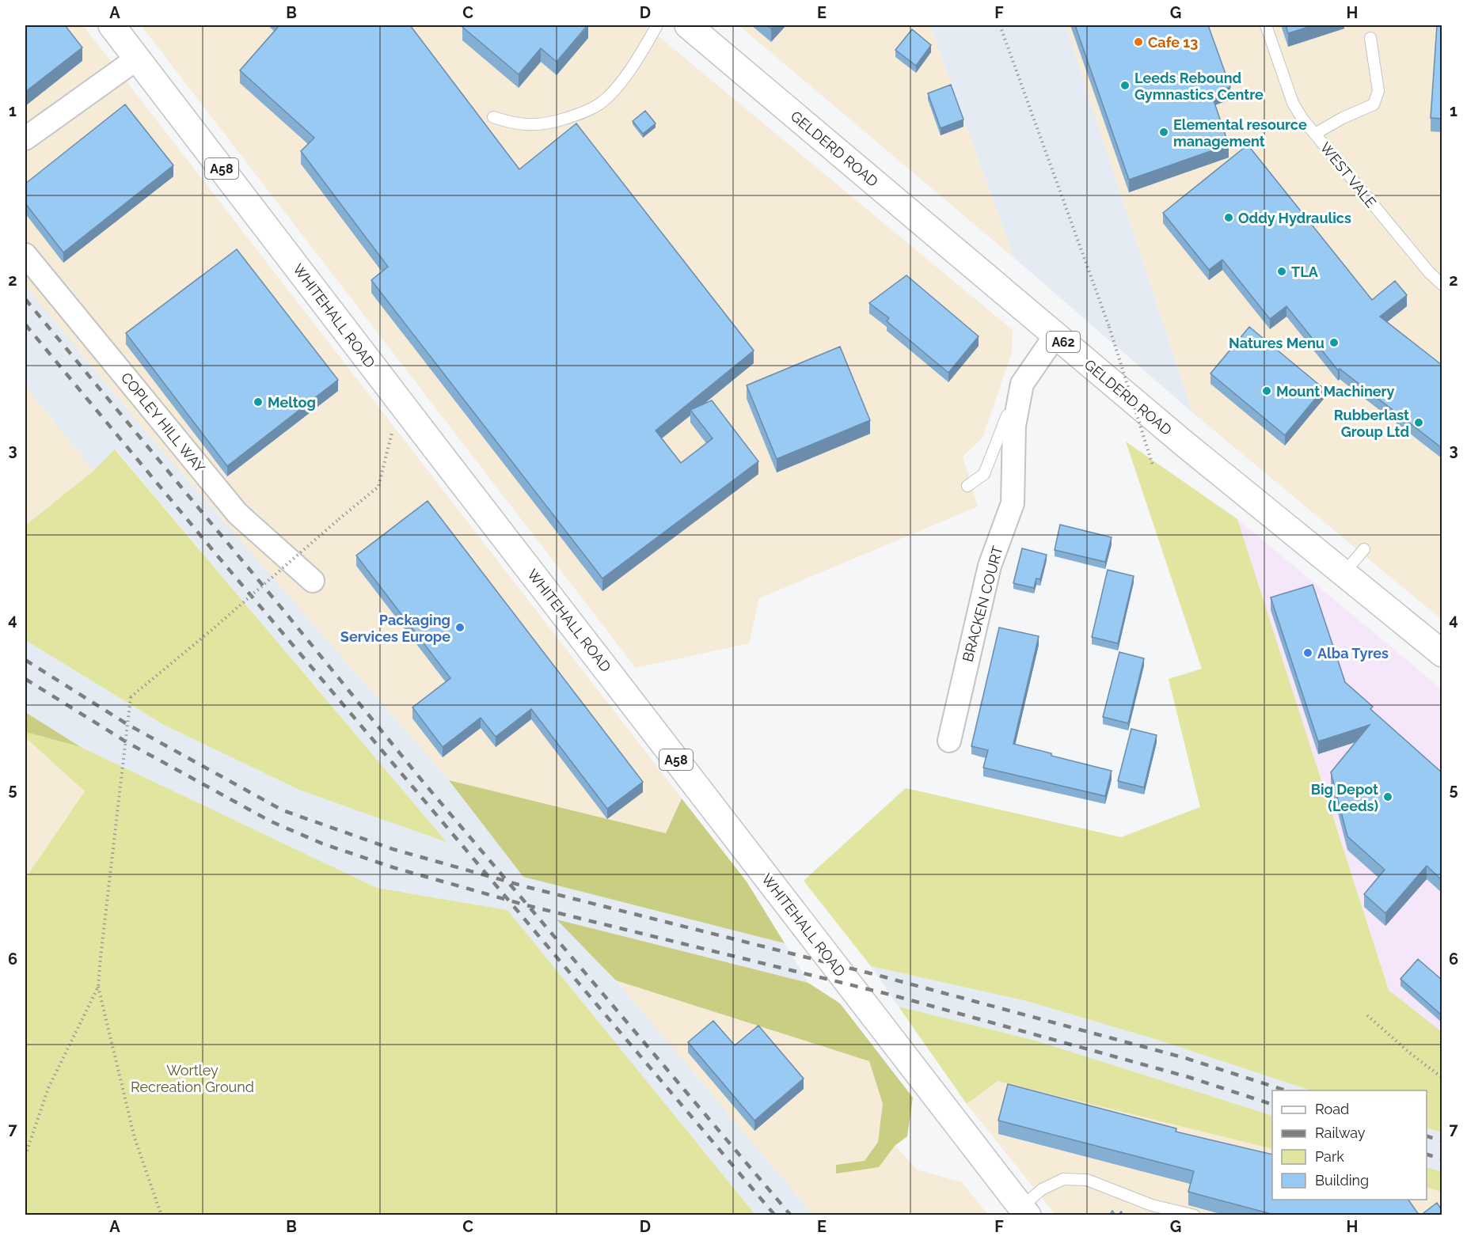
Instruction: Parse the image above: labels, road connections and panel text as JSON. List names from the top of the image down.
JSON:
{
  "streets": {
    "main road": [
      "GELDERD ROAD",
      "A58",
      "WHITEHALL ROAD",
      "A62"
    ],
    "street": ["COPLEY HILL WAY", "BRACKEN COURT"],
    "lane": ["WEST VALE"]
  },
  "crossings": [
    ["GELDERD ROAD", "BRACKEN COURT"]
  ],
  "parks": ["Wortley Recreation Ground"],
  "places": [
    "Cafe 13",
    "Leeds Rebound Gymnastics Centre",
    "Elemental resource management",
    "Oddy Hydraulics",
    "TLA",
    "Natures Menu",
    "Mount Machinery",
    "Meltog",
    "Rubberlast Group Ltd",
    "Packaging Services Europe",
    "Alba Tyres",
    "Big Depot (Leeds)"
  ],
  "legend": [
    "Road",
    "Railway",
    "Park",
    "Building"
  ],
  "grid": {
    "columns": [
      "A",
      "B",
      "C",
      "D",
      "E",
      "F",
      "G",
      "H"
    ],
    "rows": [
      "1",
      "2",
      "3",
      "4",
      "5",
      "6",
      "7"
    ]
  }
}
